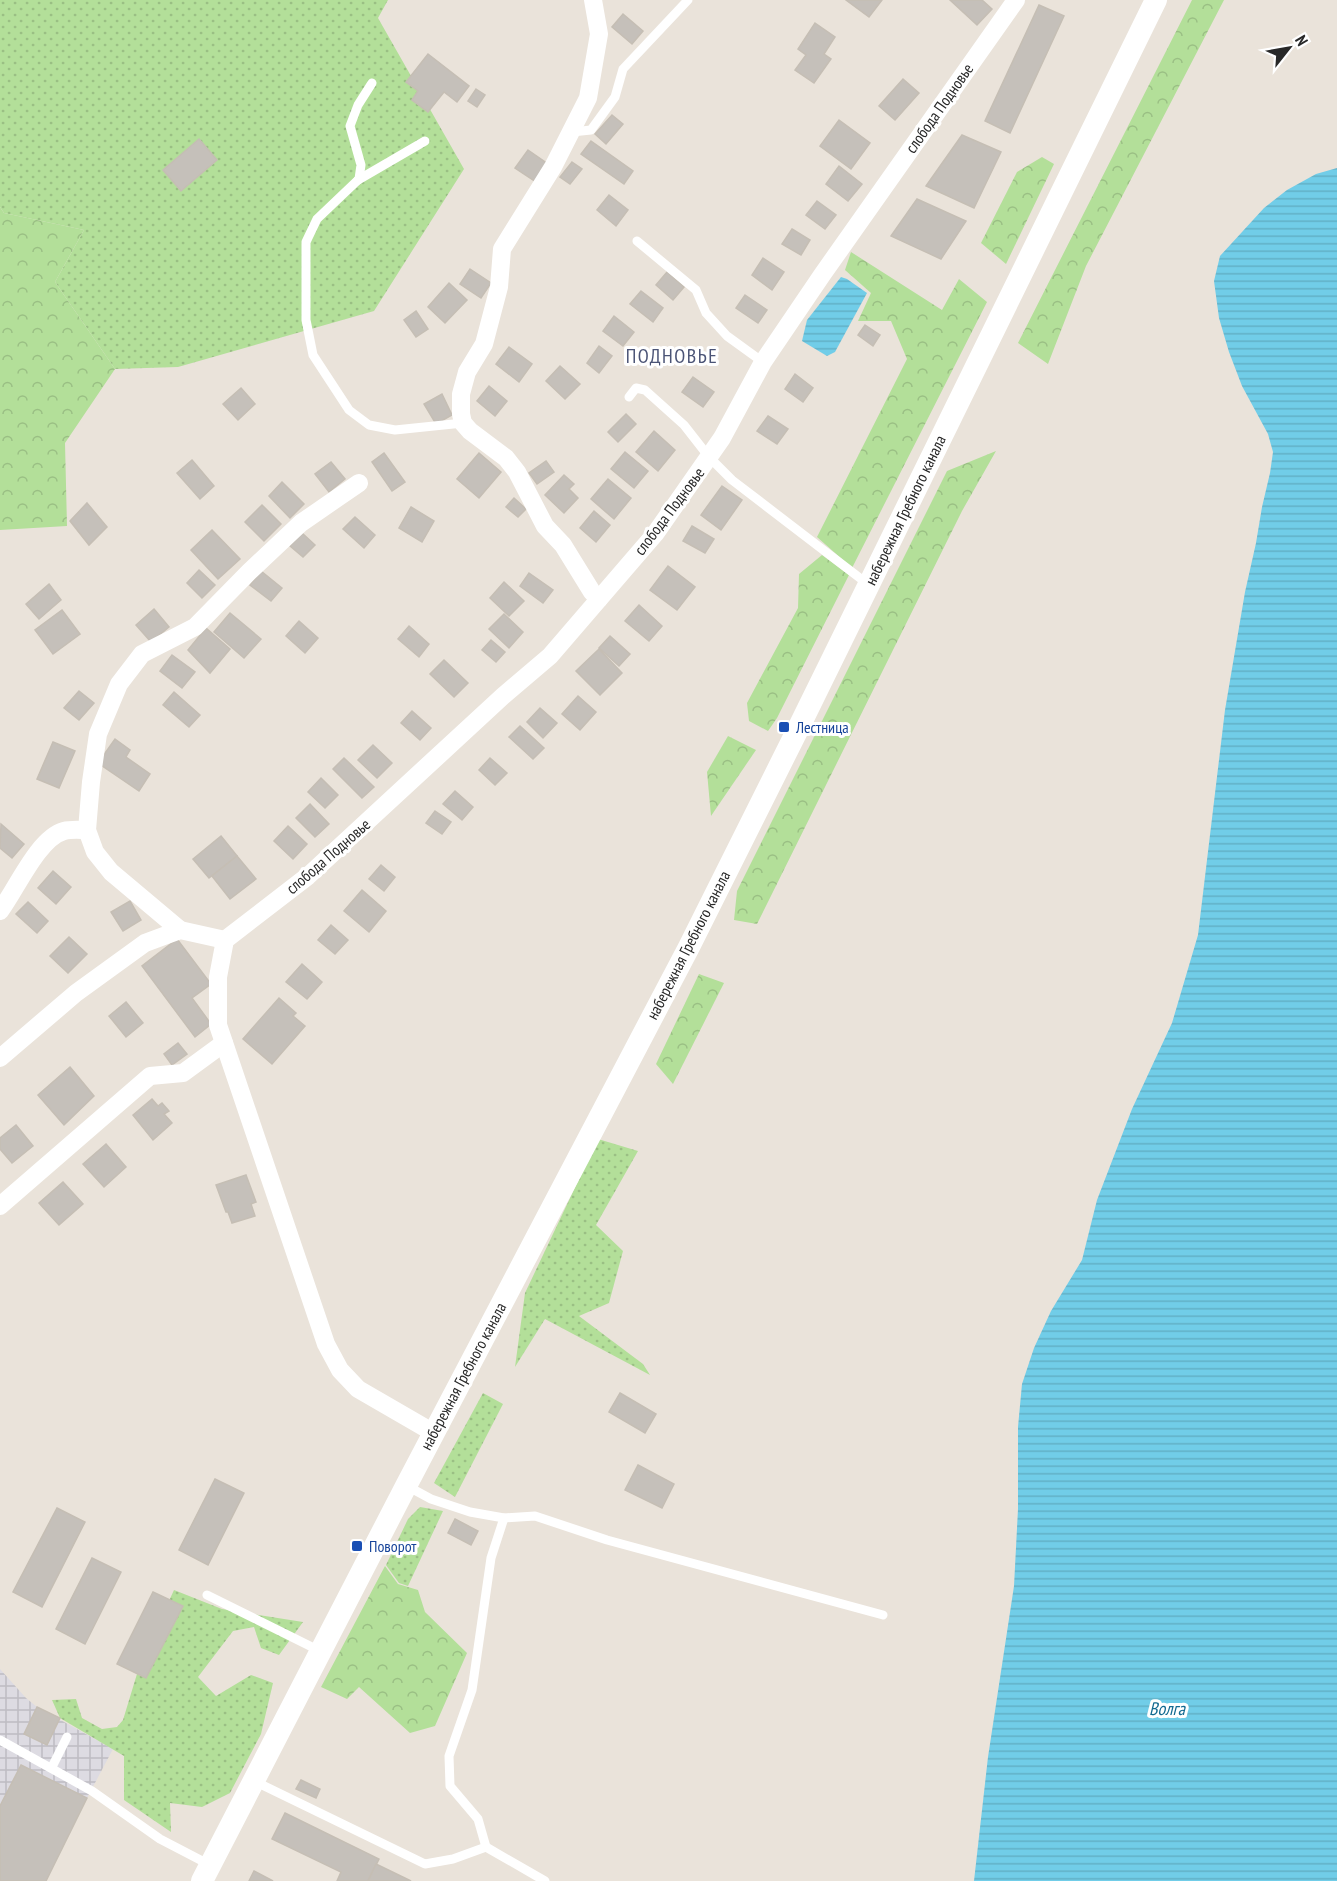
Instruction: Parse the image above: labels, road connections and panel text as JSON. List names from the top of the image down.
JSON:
{
  "streets": {
    "street": ["слобода Подновье", "набережная Гребного канала"]
  },
  "districts": ["ПОДНОВЬЕ"],
  "water": ["Волга"],
  "places": {
    "transit": ["Лестница", "Поворот"]
  },
  "north": "top right"
}
